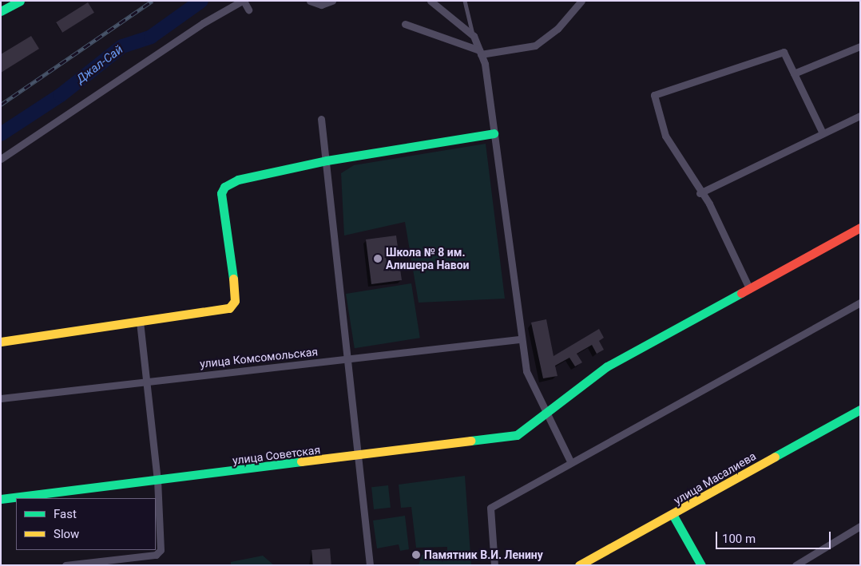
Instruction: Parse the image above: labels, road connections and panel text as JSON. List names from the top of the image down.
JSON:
{
  "streets": {
    "street": ["улица Комсомольская", "улица Советская", "улица Масалиева"]
  },
  "water": ["Джал-Сай"],
  "places": ["Школа № 8 им. Алишера Навои", "Памятник В.И. Ленину"],
  "legend": ["Fast", "Slow"],
  "scale_bar": "100 m"
}
